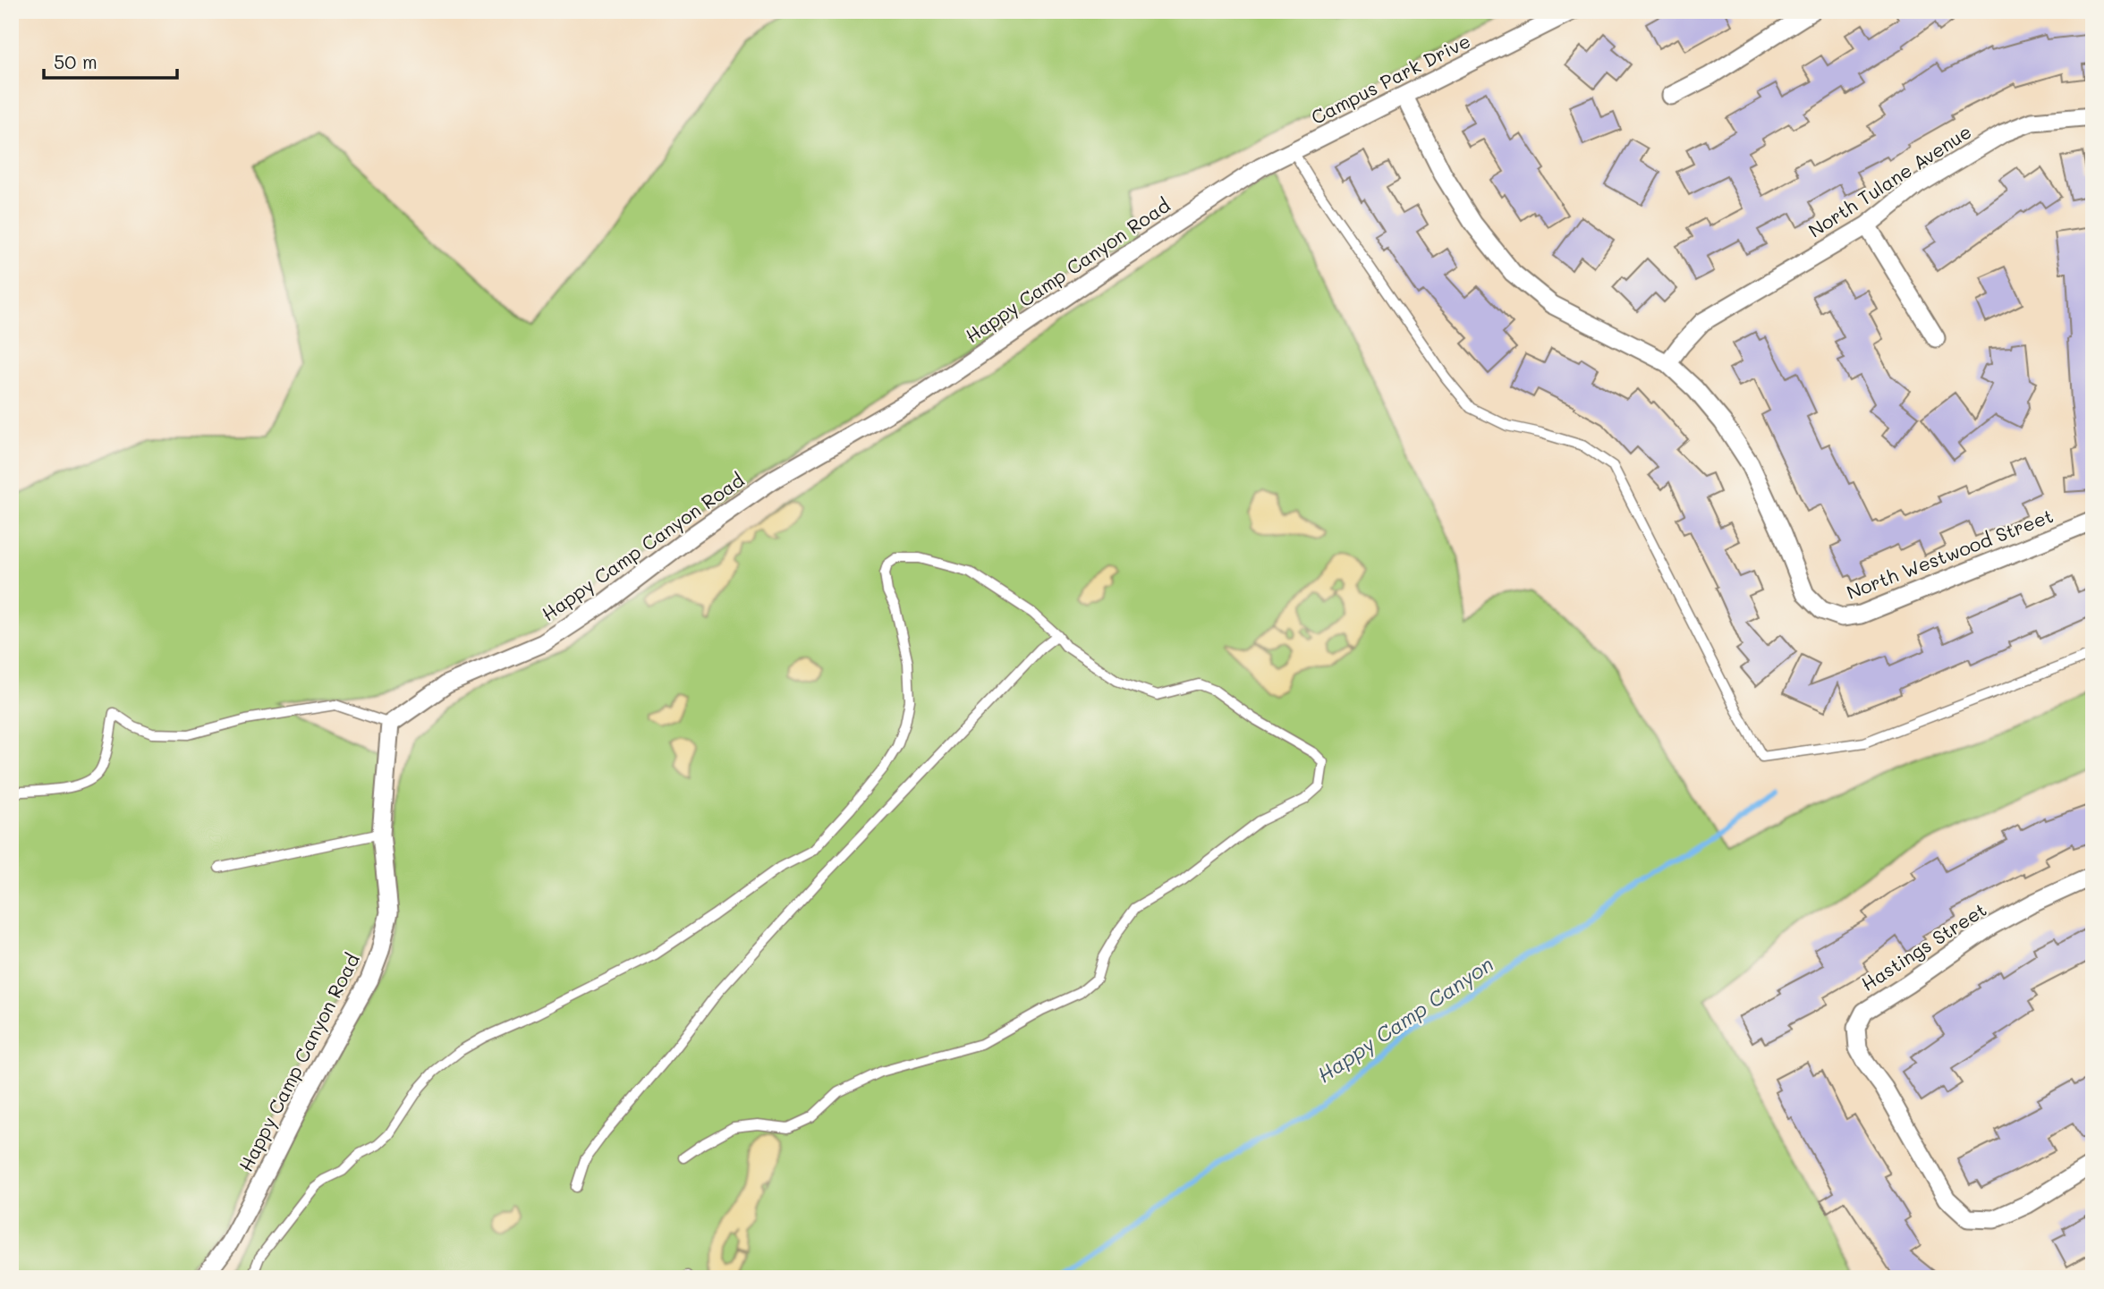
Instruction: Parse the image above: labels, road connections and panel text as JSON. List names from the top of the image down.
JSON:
{
  "streets": {
    "street": [
      "Campus Park Drive",
      "North Tulane Avenue",
      "Happy Camp Canyon Road",
      "North Westwood Street",
      "Hastings Street"
    ]
  },
  "crossings": [
    ["Campus Park Drive", "Happy Camp Canyon Road"],
    ["North Tulane Avenue", "North Westwood Street"]
  ],
  "water": ["Happy Camp Canyon"],
  "scale_bar": "50 m"
}
